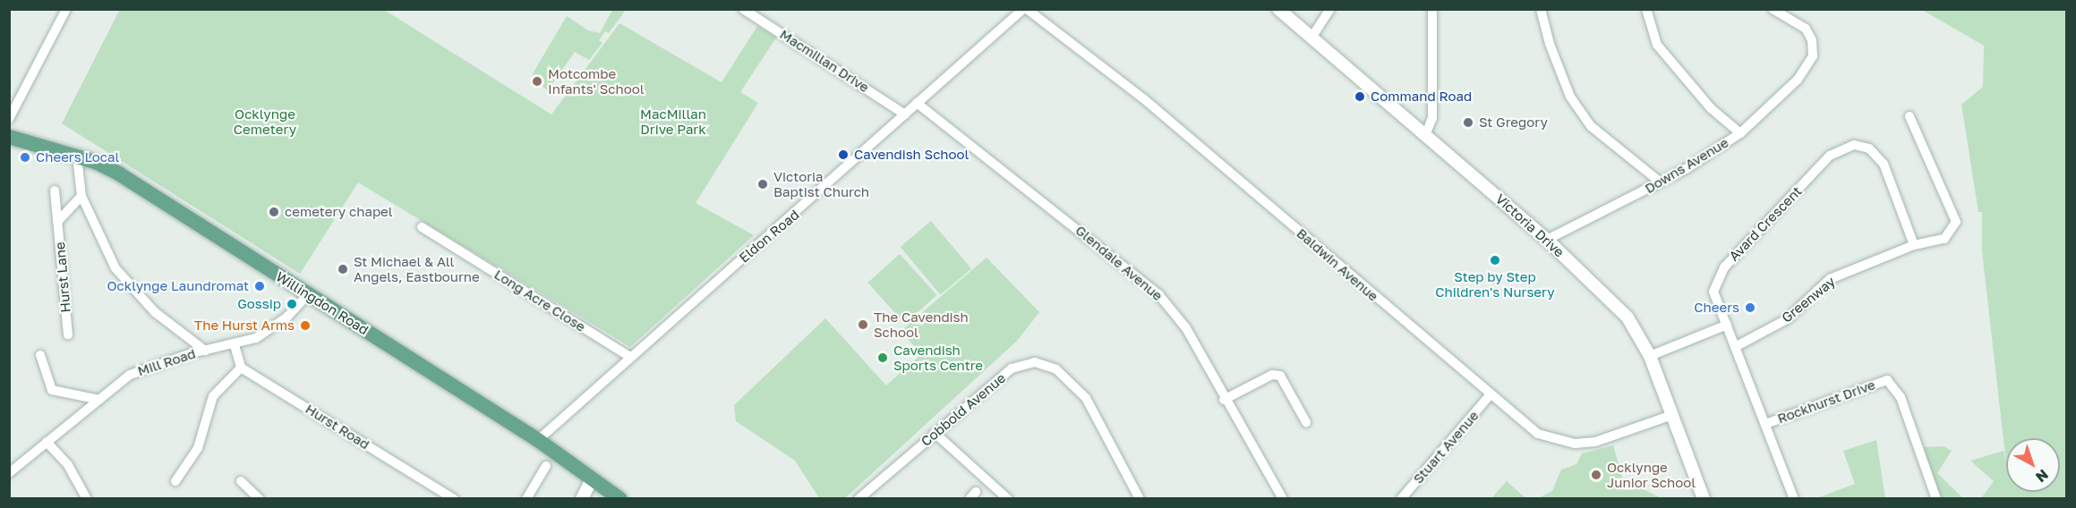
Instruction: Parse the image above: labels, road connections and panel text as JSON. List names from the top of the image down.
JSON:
{
  "streets": {
    "main road": ["Willingdon Road"],
    "street": [
      "Macmillan Drive",
      "Downs Avenue",
      "Avard Crescent",
      "Victoria Drive",
      "Eldon Road",
      "Glendale Avenue",
      "Baldwin Avenue",
      "Hurst Lane",
      "Greenway",
      "Long Acre Close",
      "Mill Road",
      "Rockhurst Drive",
      "Cobbold Avenue",
      "Hurst Road",
      "Stuart Avenue"
    ]
  },
  "crossings": [
    ["Macmillan Drive", "Eldon Road"],
    ["Downs Avenue", "Victoria Drive"],
    ["Avard Crescent", "Greenway"],
    ["Avard Crescent", "Rockhurst Drive"],
    ["Victoria Drive", "Baldwin Avenue"],
    ["Eldon Road", "Glendale Avenue"],
    ["Eldon Road", "Baldwin Avenue"],
    ["Eldon Road", "Long Acre Close"],
    ["Eldon Road", "Willingdon Road"],
    ["Baldwin Avenue", "Stuart Avenue"],
    ["Willingdon Road", "Mill Road"]
  ],
  "parks": ["Ocklynge Cemetery", "MacMillan Drive Park"],
  "places": [
    "Motcombe Infants' School",
    "Command Road",
    "St Gregory",
    "Cavendish School",
    "Cheers Local",
    "Victoria Baptist Church",
    "cemetery chapel",
    "Step by Step Children's Nursery",
    "St Michael & All Angels, Eastbourne",
    "Ocklynge Laundromat",
    "Gossip",
    "Cheers",
    "The Cavendish School",
    "The Hurst Arms",
    "Cavendish Sports Centre",
    "Ocklynge Junior School"
  ],
  "north": "bottom right"
}
